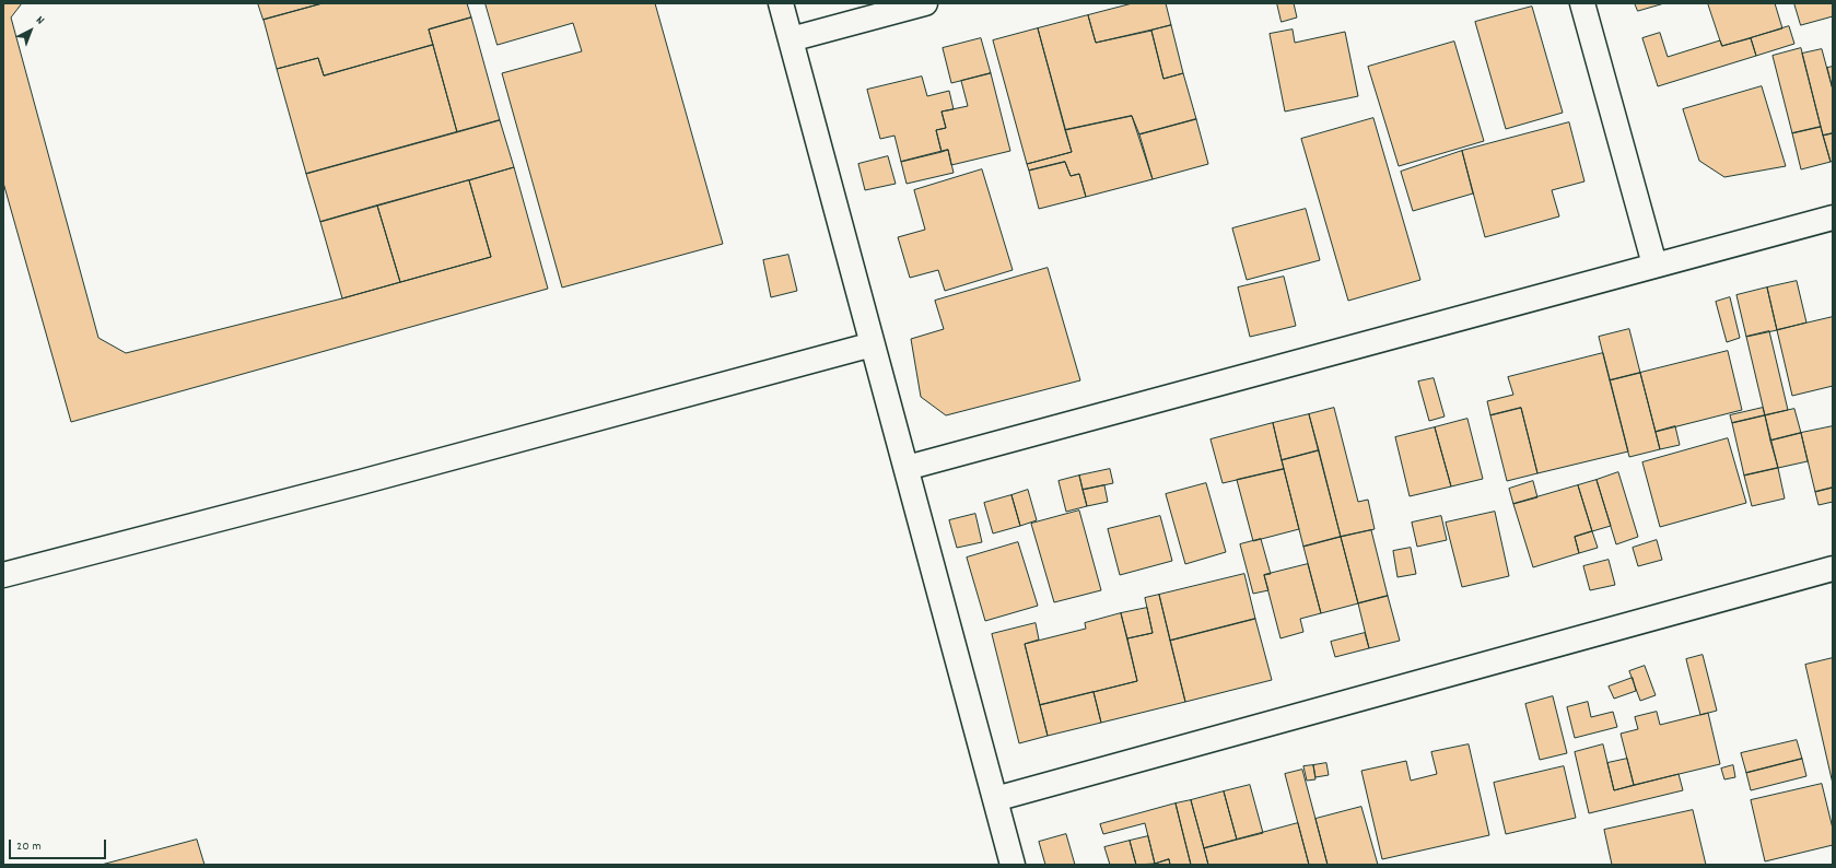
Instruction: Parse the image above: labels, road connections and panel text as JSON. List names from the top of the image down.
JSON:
{
  "scale_bar": "20 m",
  "north": "top right"
}
